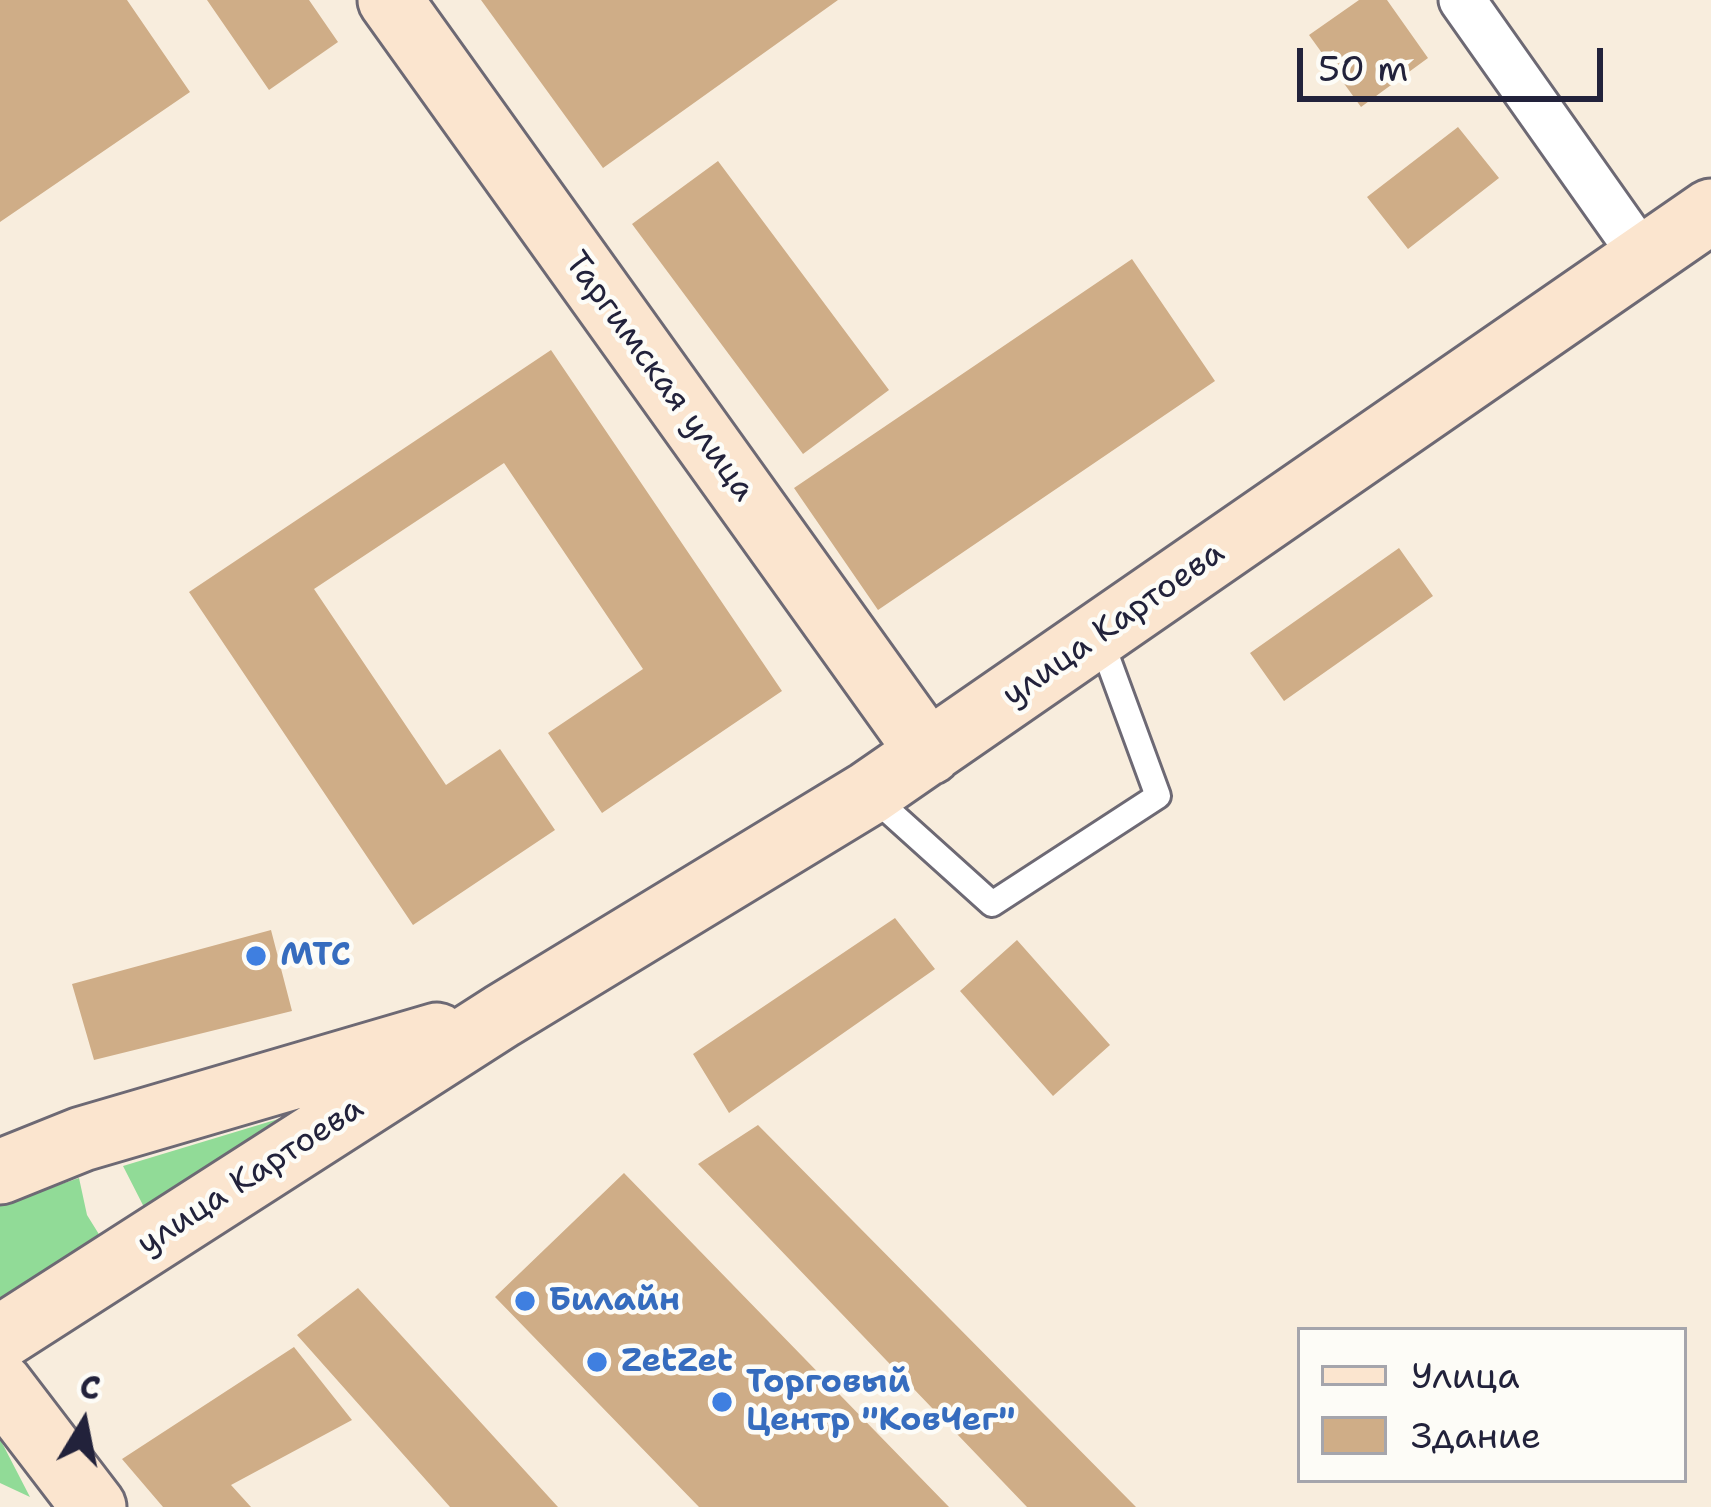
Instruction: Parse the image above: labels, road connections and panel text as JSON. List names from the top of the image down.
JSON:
{
  "streets": {
    "main road": ["Таргимская улица", "улица Картоева"]
  },
  "crossings": [
    ["Таргимская улица", "улица Картоева"]
  ],
  "places": [
    "МТС",
    "Билайн",
    "ZetZet",
    "Торговый Центр \"КовЧег\""
  ],
  "legend": ["Улица", "Здание"],
  "scale_bar": "50 m",
  "north": "top"
}
